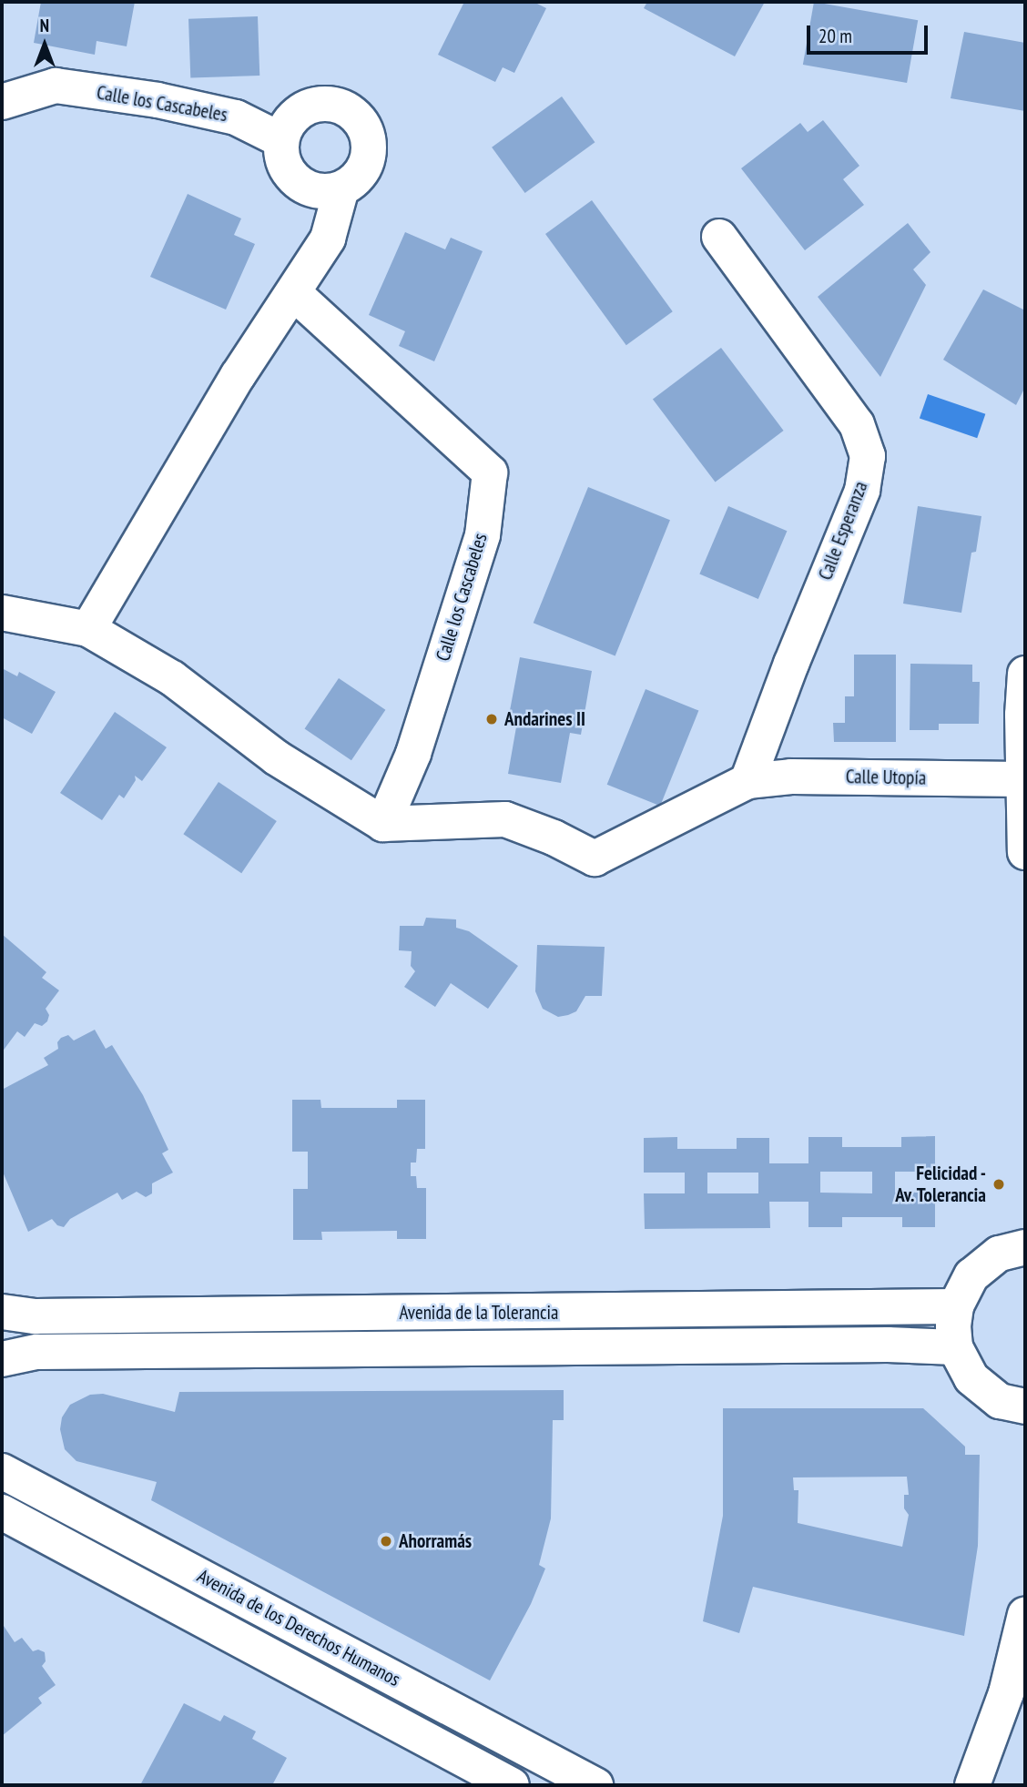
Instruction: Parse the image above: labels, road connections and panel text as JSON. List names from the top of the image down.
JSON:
{
  "streets": {
    "street": [
      "Calle los Cascabeles",
      "Calle Esperanza",
      "Calle Utopía",
      "Avenida de la Tolerancia",
      "Avenida de los Derechos Humanos"
    ]
  },
  "crossings": [
    ["Calle Esperanza", "Calle Utopía"]
  ],
  "places": ["Andarines II", "Felicidad - Av. Tolerancia", "Ahorramás"],
  "scale_bar": "20 m",
  "north": "top"
}
